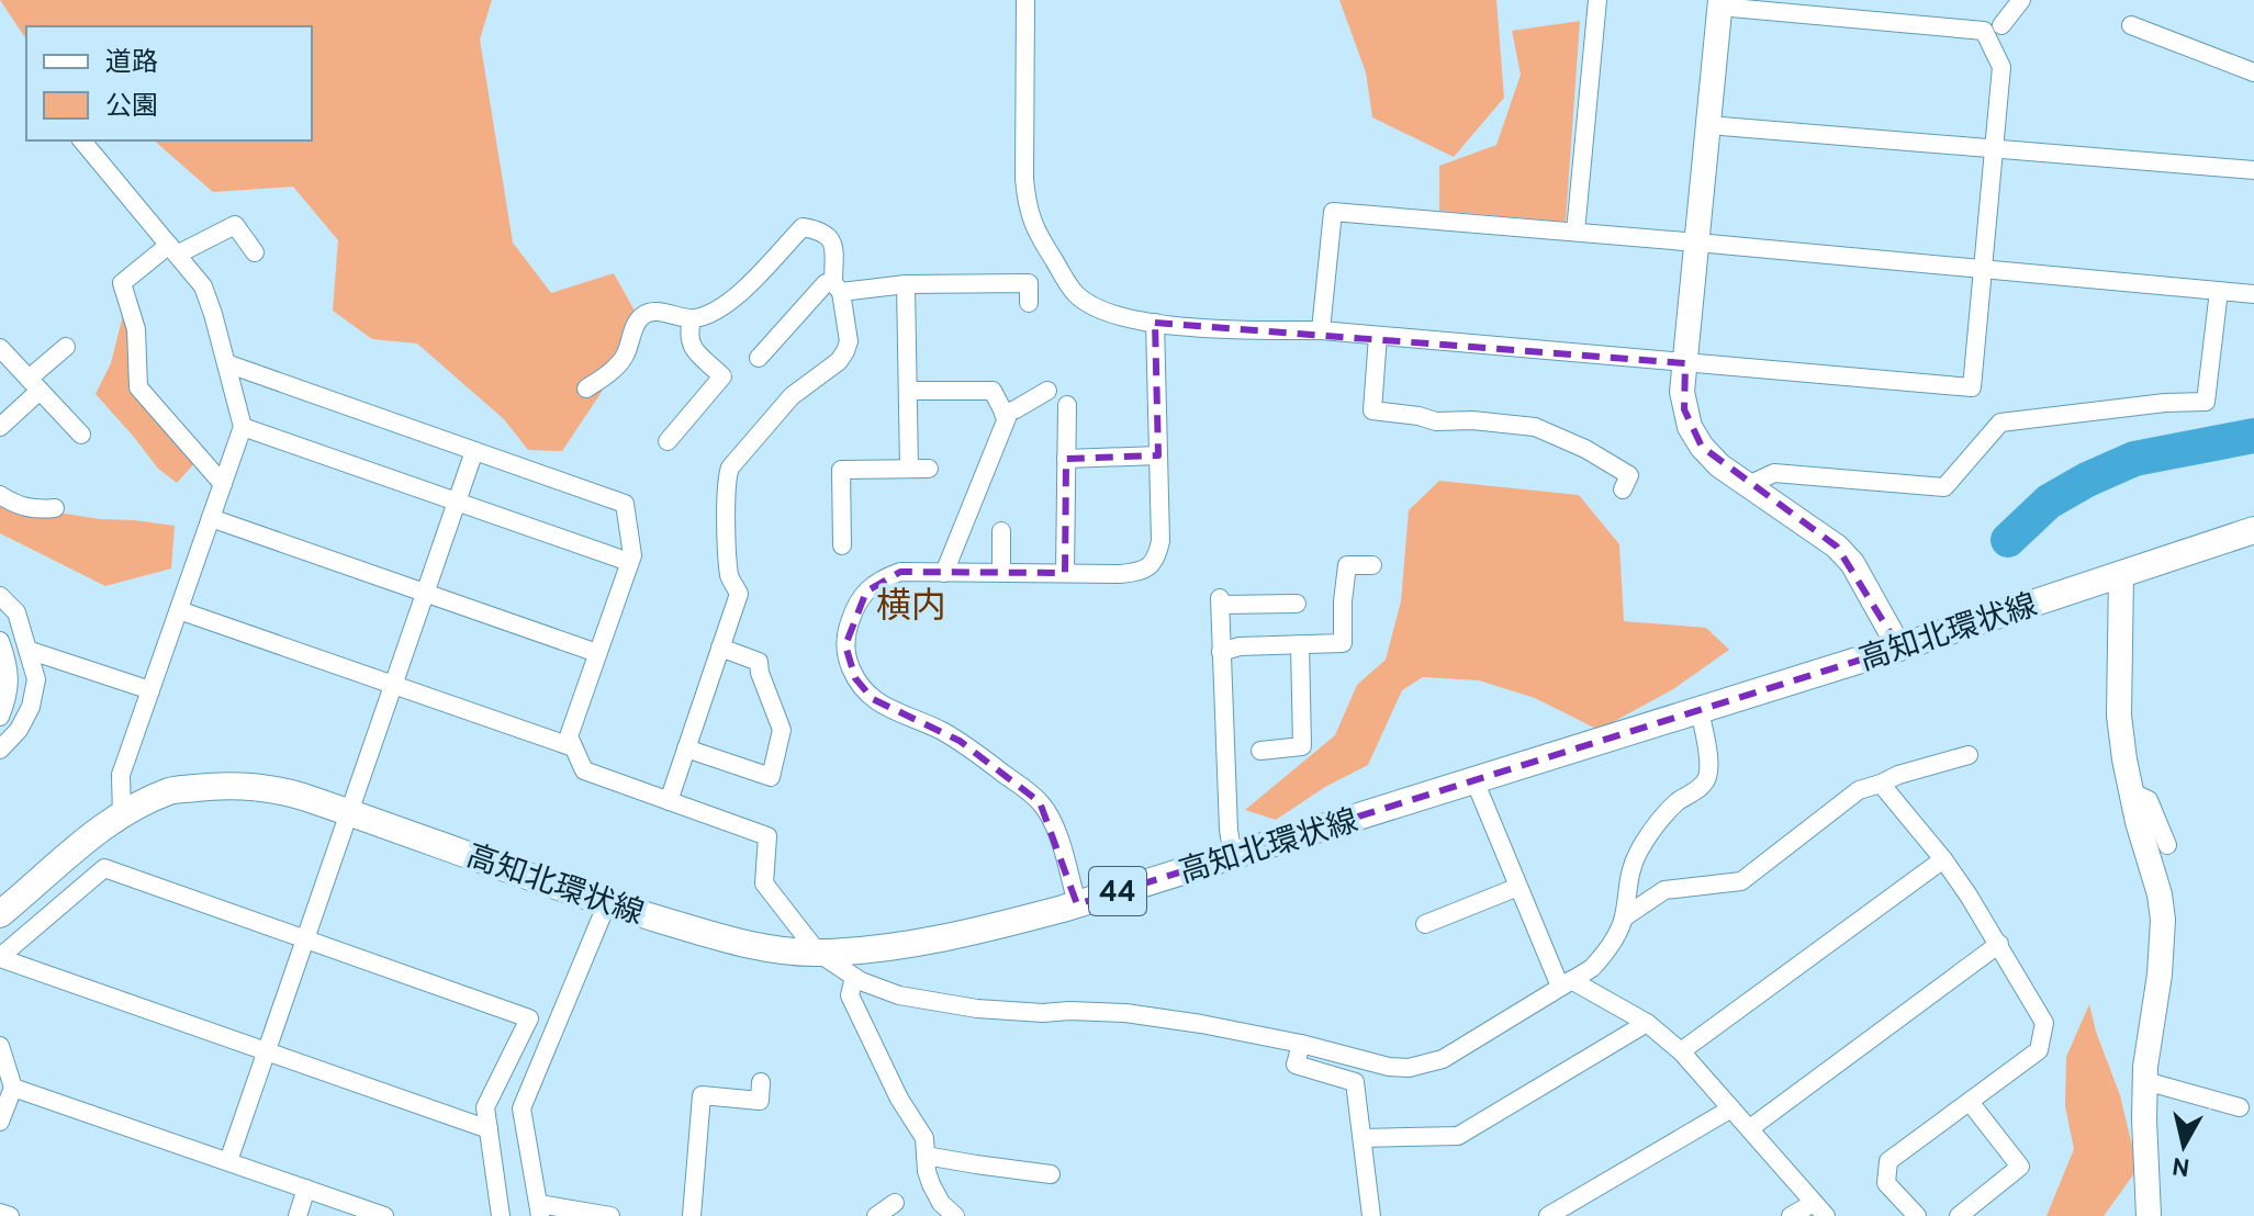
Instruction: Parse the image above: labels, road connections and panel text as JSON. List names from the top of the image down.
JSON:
{
  "streets": {
    "main road": ["高知北環状線", "44"]
  },
  "districts": ["横内"],
  "legend": ["道路", "公園"],
  "north": "bottom"
}
